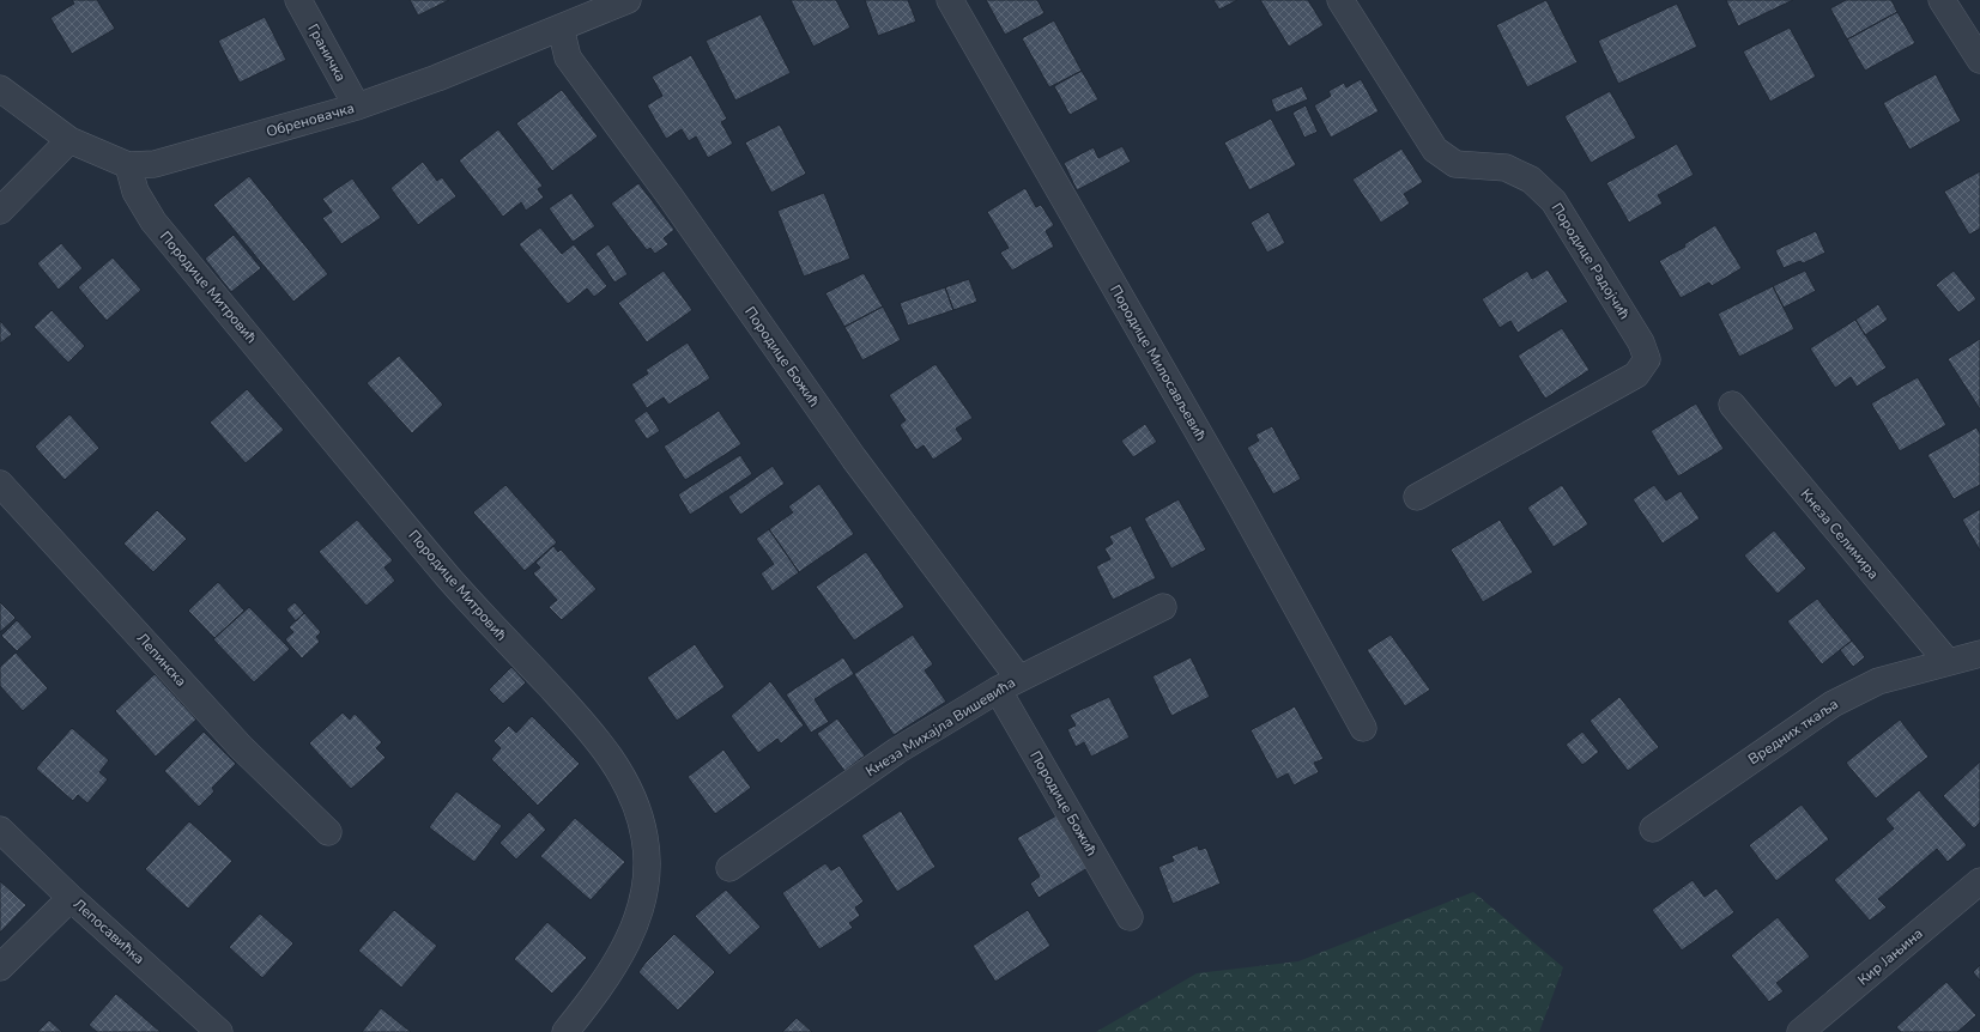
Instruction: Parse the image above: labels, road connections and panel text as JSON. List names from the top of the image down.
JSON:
{
  "streets": {
    "street": [
      "Граничка",
      "Обреновачка",
      "Породице Радојчић",
      "Породице Митровић",
      "Породице Божић",
      "Породице Милосављевић",
      "Кнеза Селимира",
      "Лепинска",
      "Кнеза Михајла Вишевића",
      "Вредних ткаља",
      "Лепосавићка",
      "Кир Јањина"
    ]
  },
  "crossings": [
    ["Граничка", "Обреновачка"],
    ["Обреновачка", "Породице Митровић"],
    ["Обреновачка", "Породице Божић"],
    ["Породице Божић", "Кнеза Михајла Вишевића"],
    ["Кнеза Селимира", "Вредних ткаља"]
  ]
}
